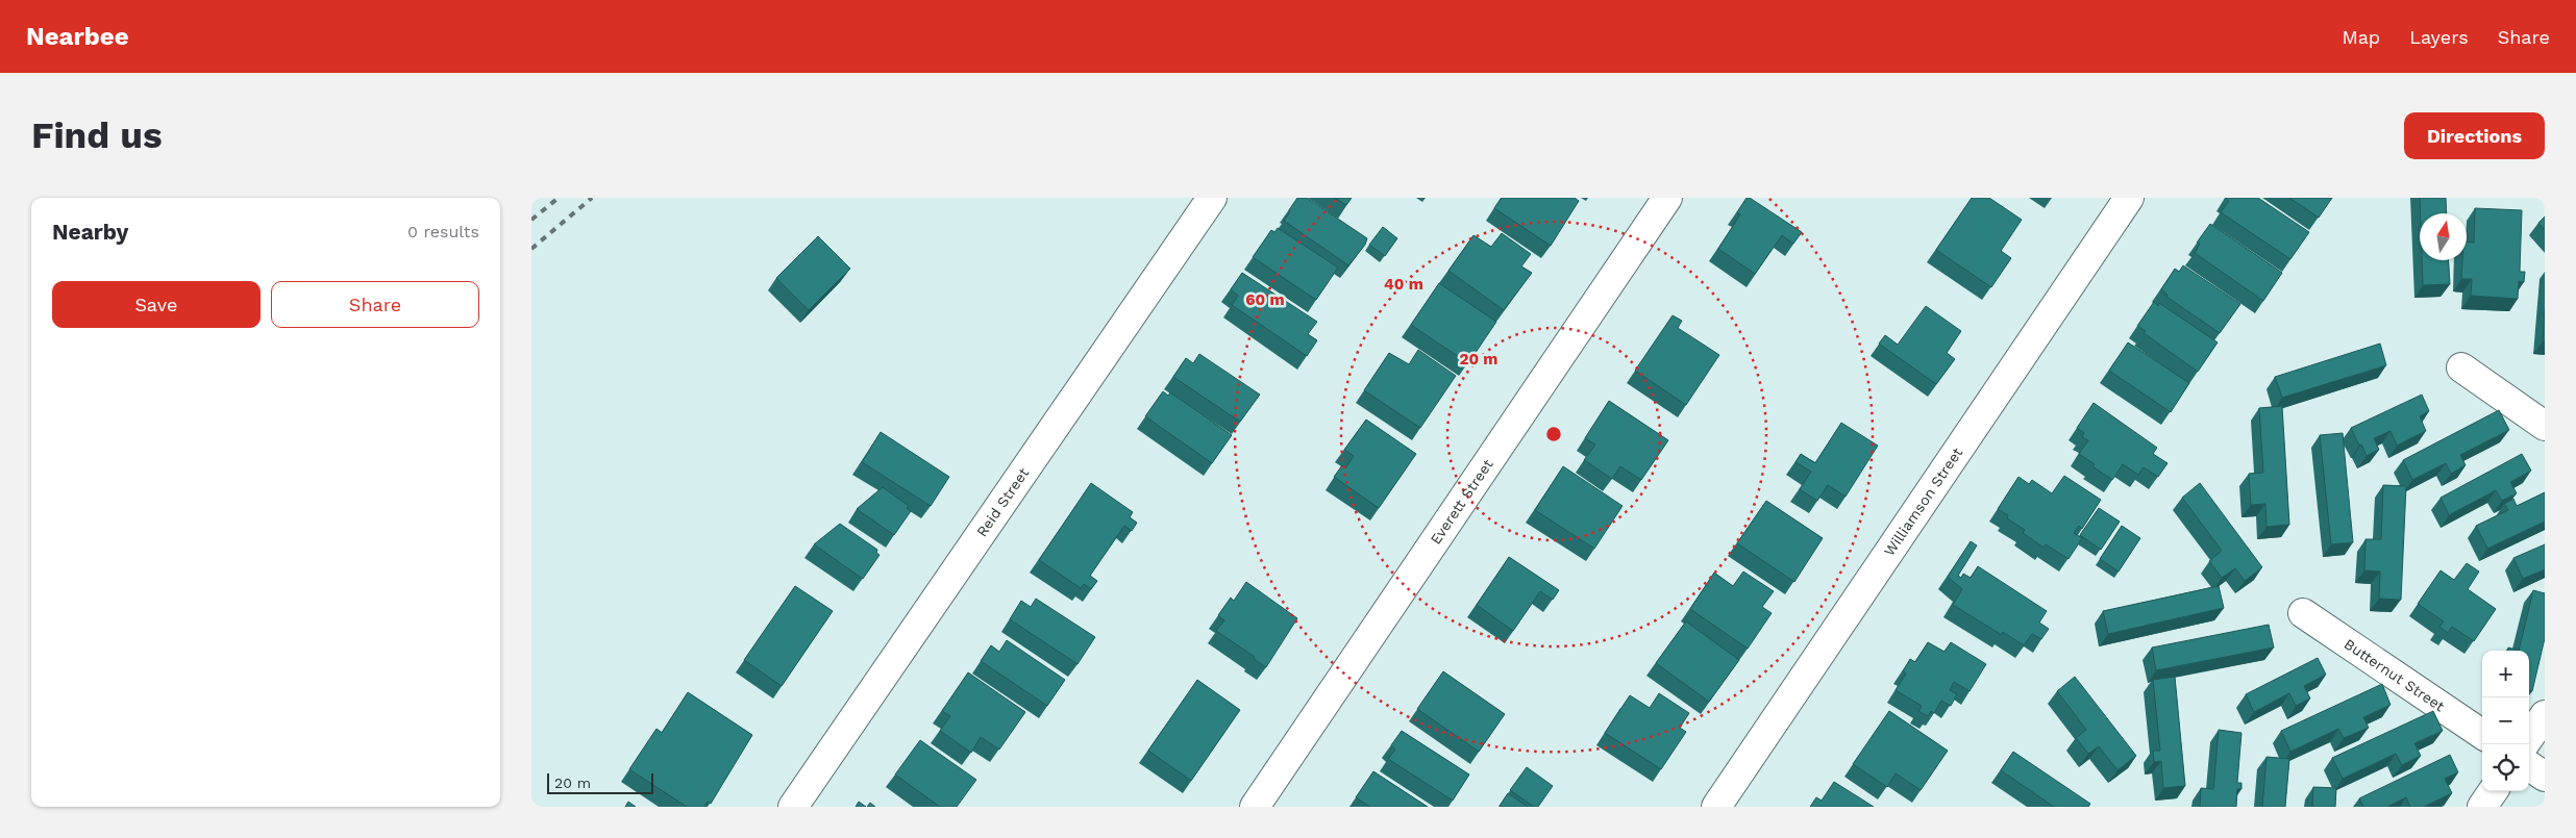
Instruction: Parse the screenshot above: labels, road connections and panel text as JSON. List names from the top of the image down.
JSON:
{
  "streets": {
    "street": [
      "Reid Street",
      "Williamson Street",
      "Everett Street",
      "Butternut Street"
    ]
  },
  "scale_bar": "20 m",
  "north": "top",
  "page": {
    "header": "Nearbee",
    "nav": ["Map", "Layers", "Share"],
    "buttons": [
      "Directions",
      ["Save", "Share"]
    ],
    "title": "Find us",
    "heading": ["Nearby", "0 results"],
    "map_buttons": ["+", "−"],
    "scale": "20 m"
  },
  "rings": ["40 m", "60 m", "20 m"]
}
